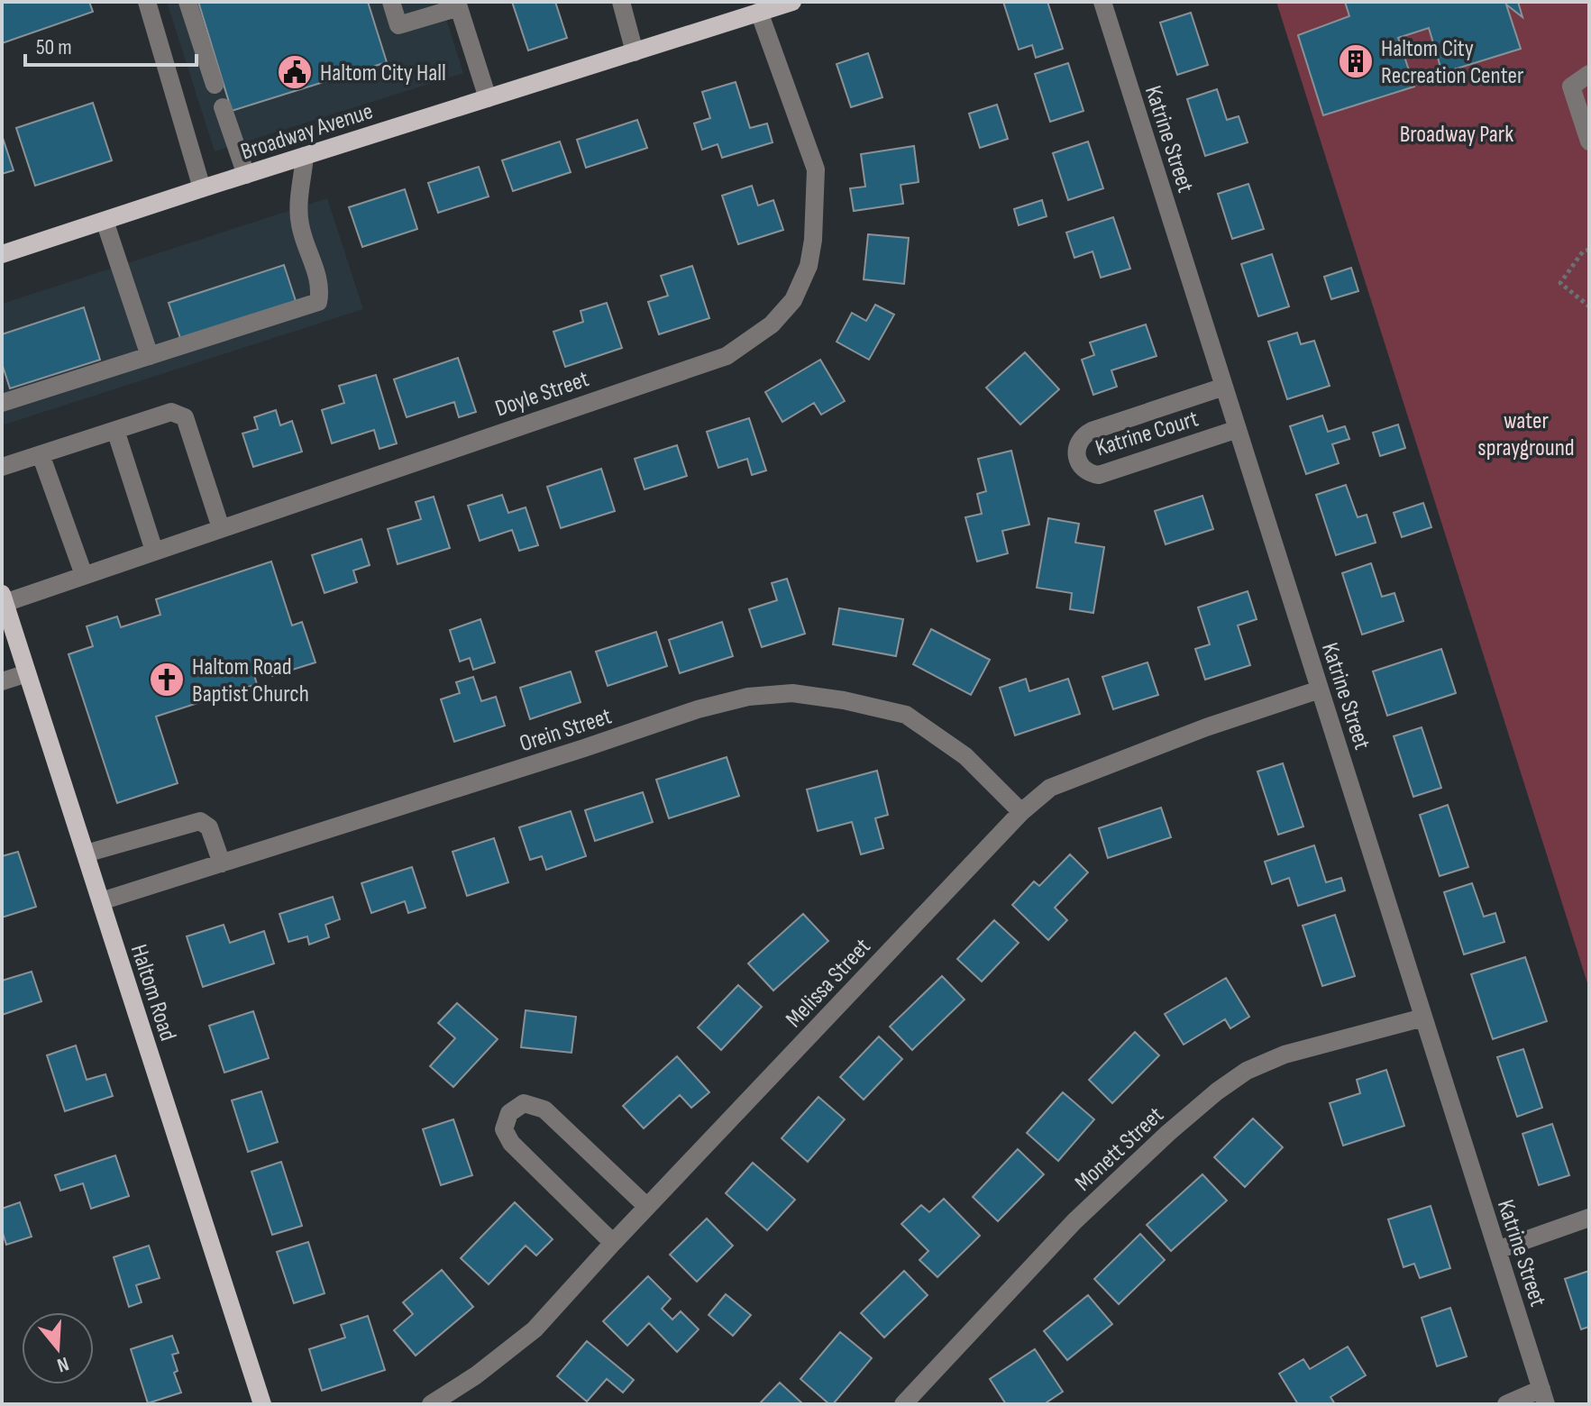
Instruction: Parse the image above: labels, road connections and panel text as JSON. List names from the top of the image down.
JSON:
{
  "streets": {
    "main road": ["Broadway Avenue", "Haltom Road"],
    "street": [
      "Katrine Street",
      "Doyle Street",
      "Katrine Court",
      "Orein Street",
      "Melissa Street",
      "Monett Street"
    ]
  },
  "crossings": [
    ["Broadway Avenue", "Doyle Street"],
    ["Katrine Street", "Katrine Court"],
    ["Katrine Street", "Melissa Street"],
    ["Katrine Street", "Monett Street"],
    ["Doyle Street", "Haltom Road"],
    ["Orein Street", "Melissa Street"],
    ["Orein Street", "Haltom Road"]
  ],
  "parks": ["Broadway Park", "water sprayground"],
  "places": {
    "building": ["Haltom City Recreation Center"],
    "public building": ["Haltom City Hall"],
    "church": ["Haltom Road Baptist Church"]
  },
  "scale_bar": "50 m",
  "north": "bottom"
}
